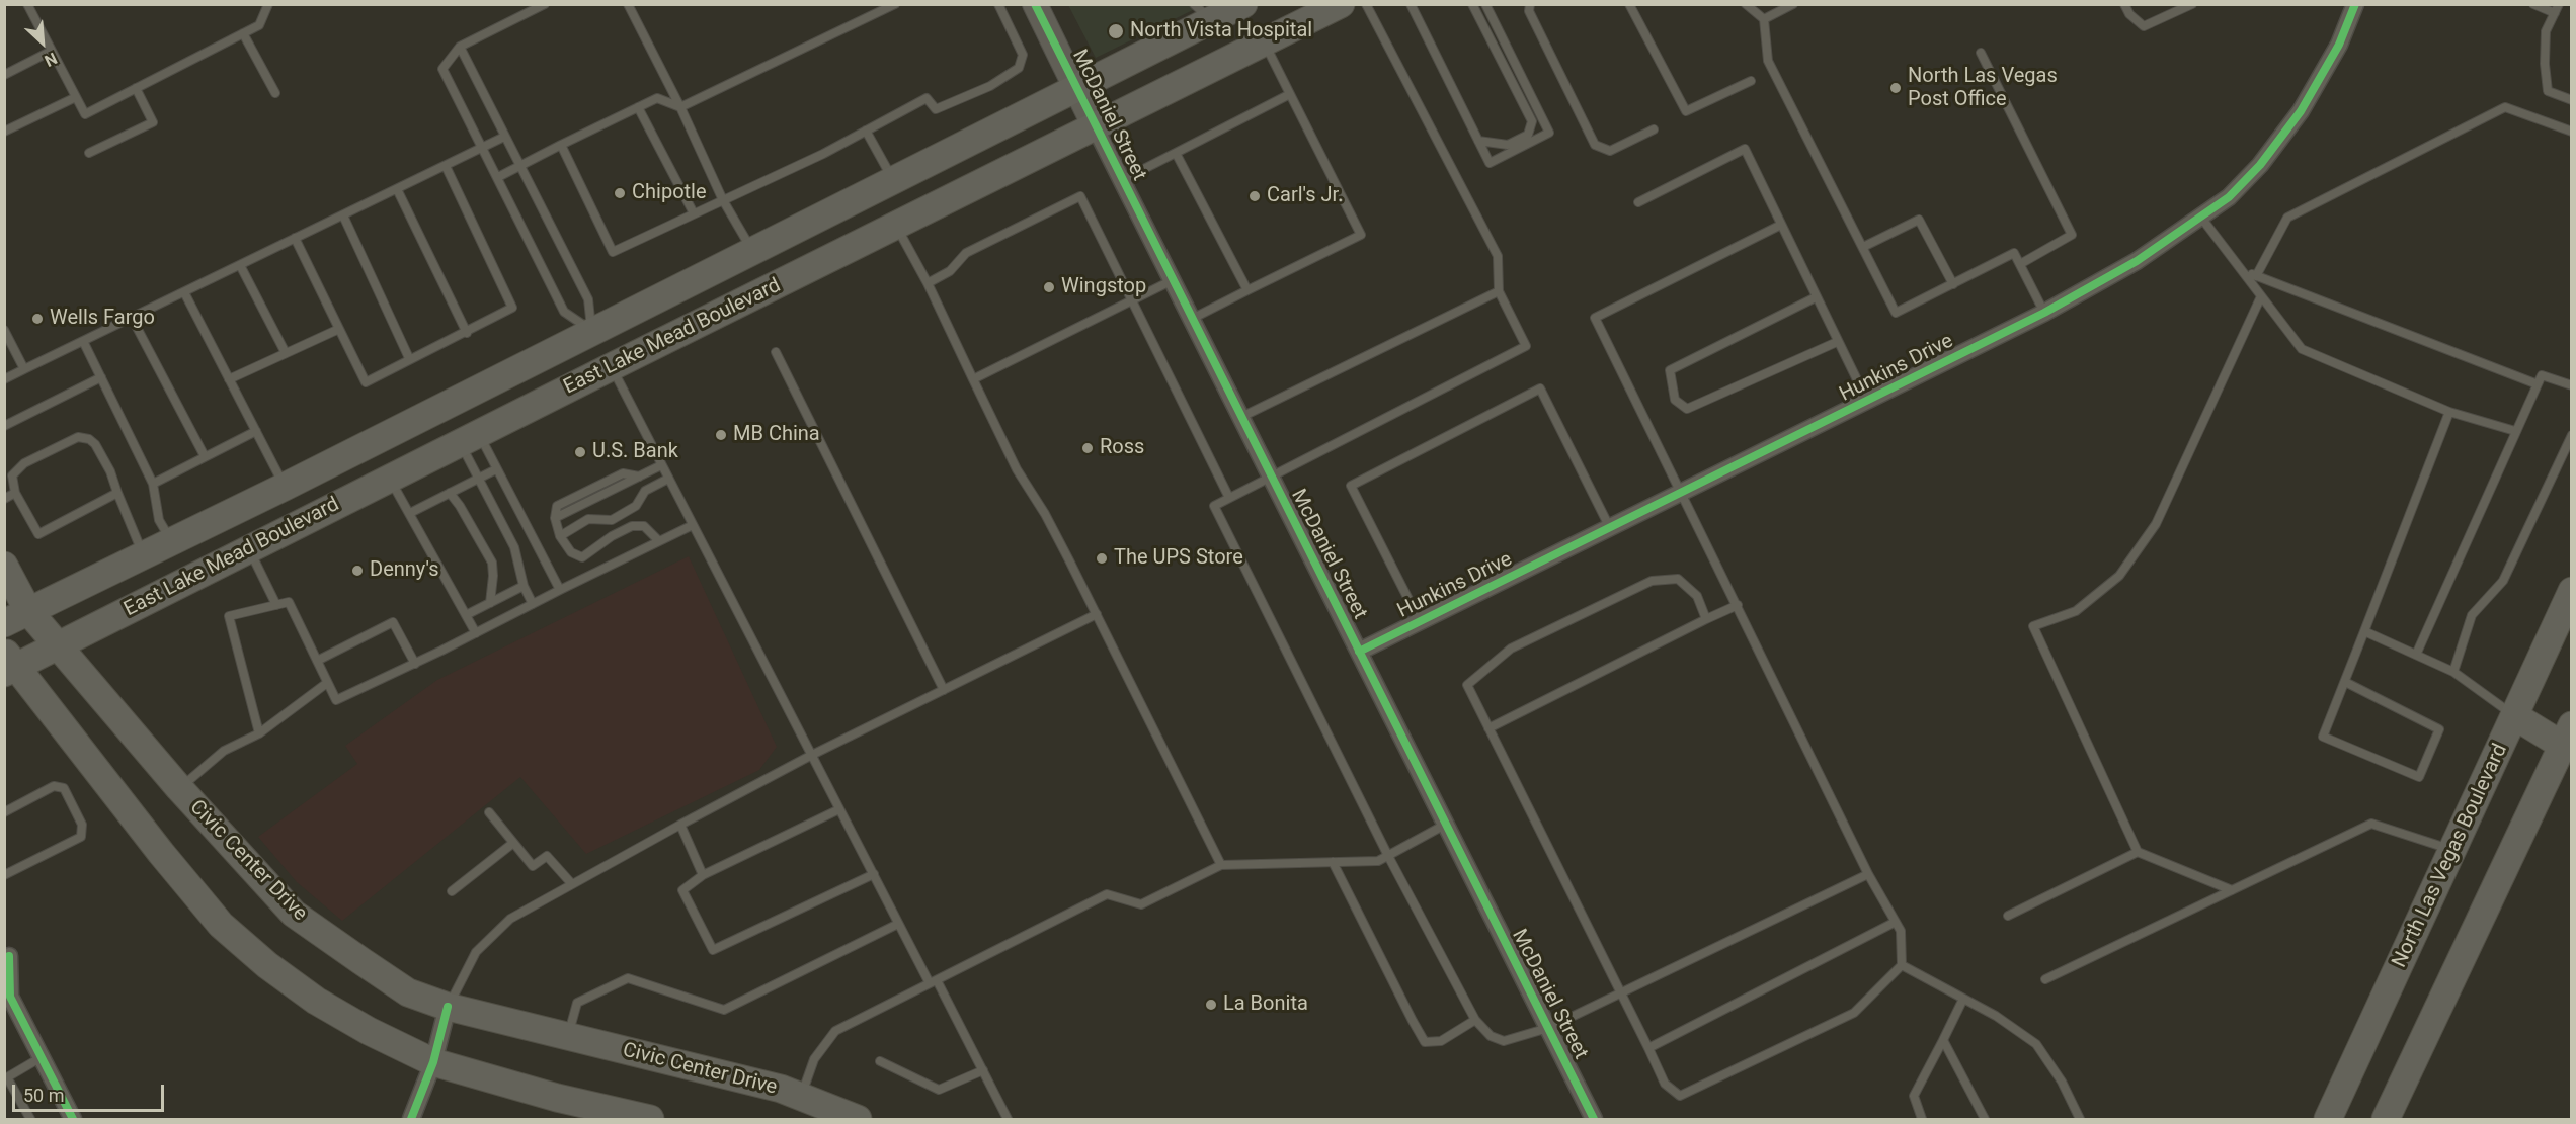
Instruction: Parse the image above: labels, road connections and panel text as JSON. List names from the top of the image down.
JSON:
{
  "streets": {
    "main road": ["East Lake Mead Boulevard", "North Las Vegas Boulevard", "Civic Center Drive"],
    "street": ["McDaniel Street", "Hunkins Drive"]
  },
  "crossings": [
    ["McDaniel Street", "East Lake Mead Boulevard"],
    ["McDaniel Street", "Hunkins Drive"],
    ["East Lake Mead Boulevard", "Civic Center Drive"]
  ],
  "places": [
    "North Vista Hospital",
    "North Las Vegas Post Office",
    "Chipotle",
    "Carl's Jr.",
    "Wingstop",
    "Wells Fargo",
    "MB China",
    "Ross",
    "U.S. Bank",
    "The UPS Store",
    "Denny's",
    "La Bonita"
  ],
  "scale_bar": "50 m",
  "north": "bottom right"
}
